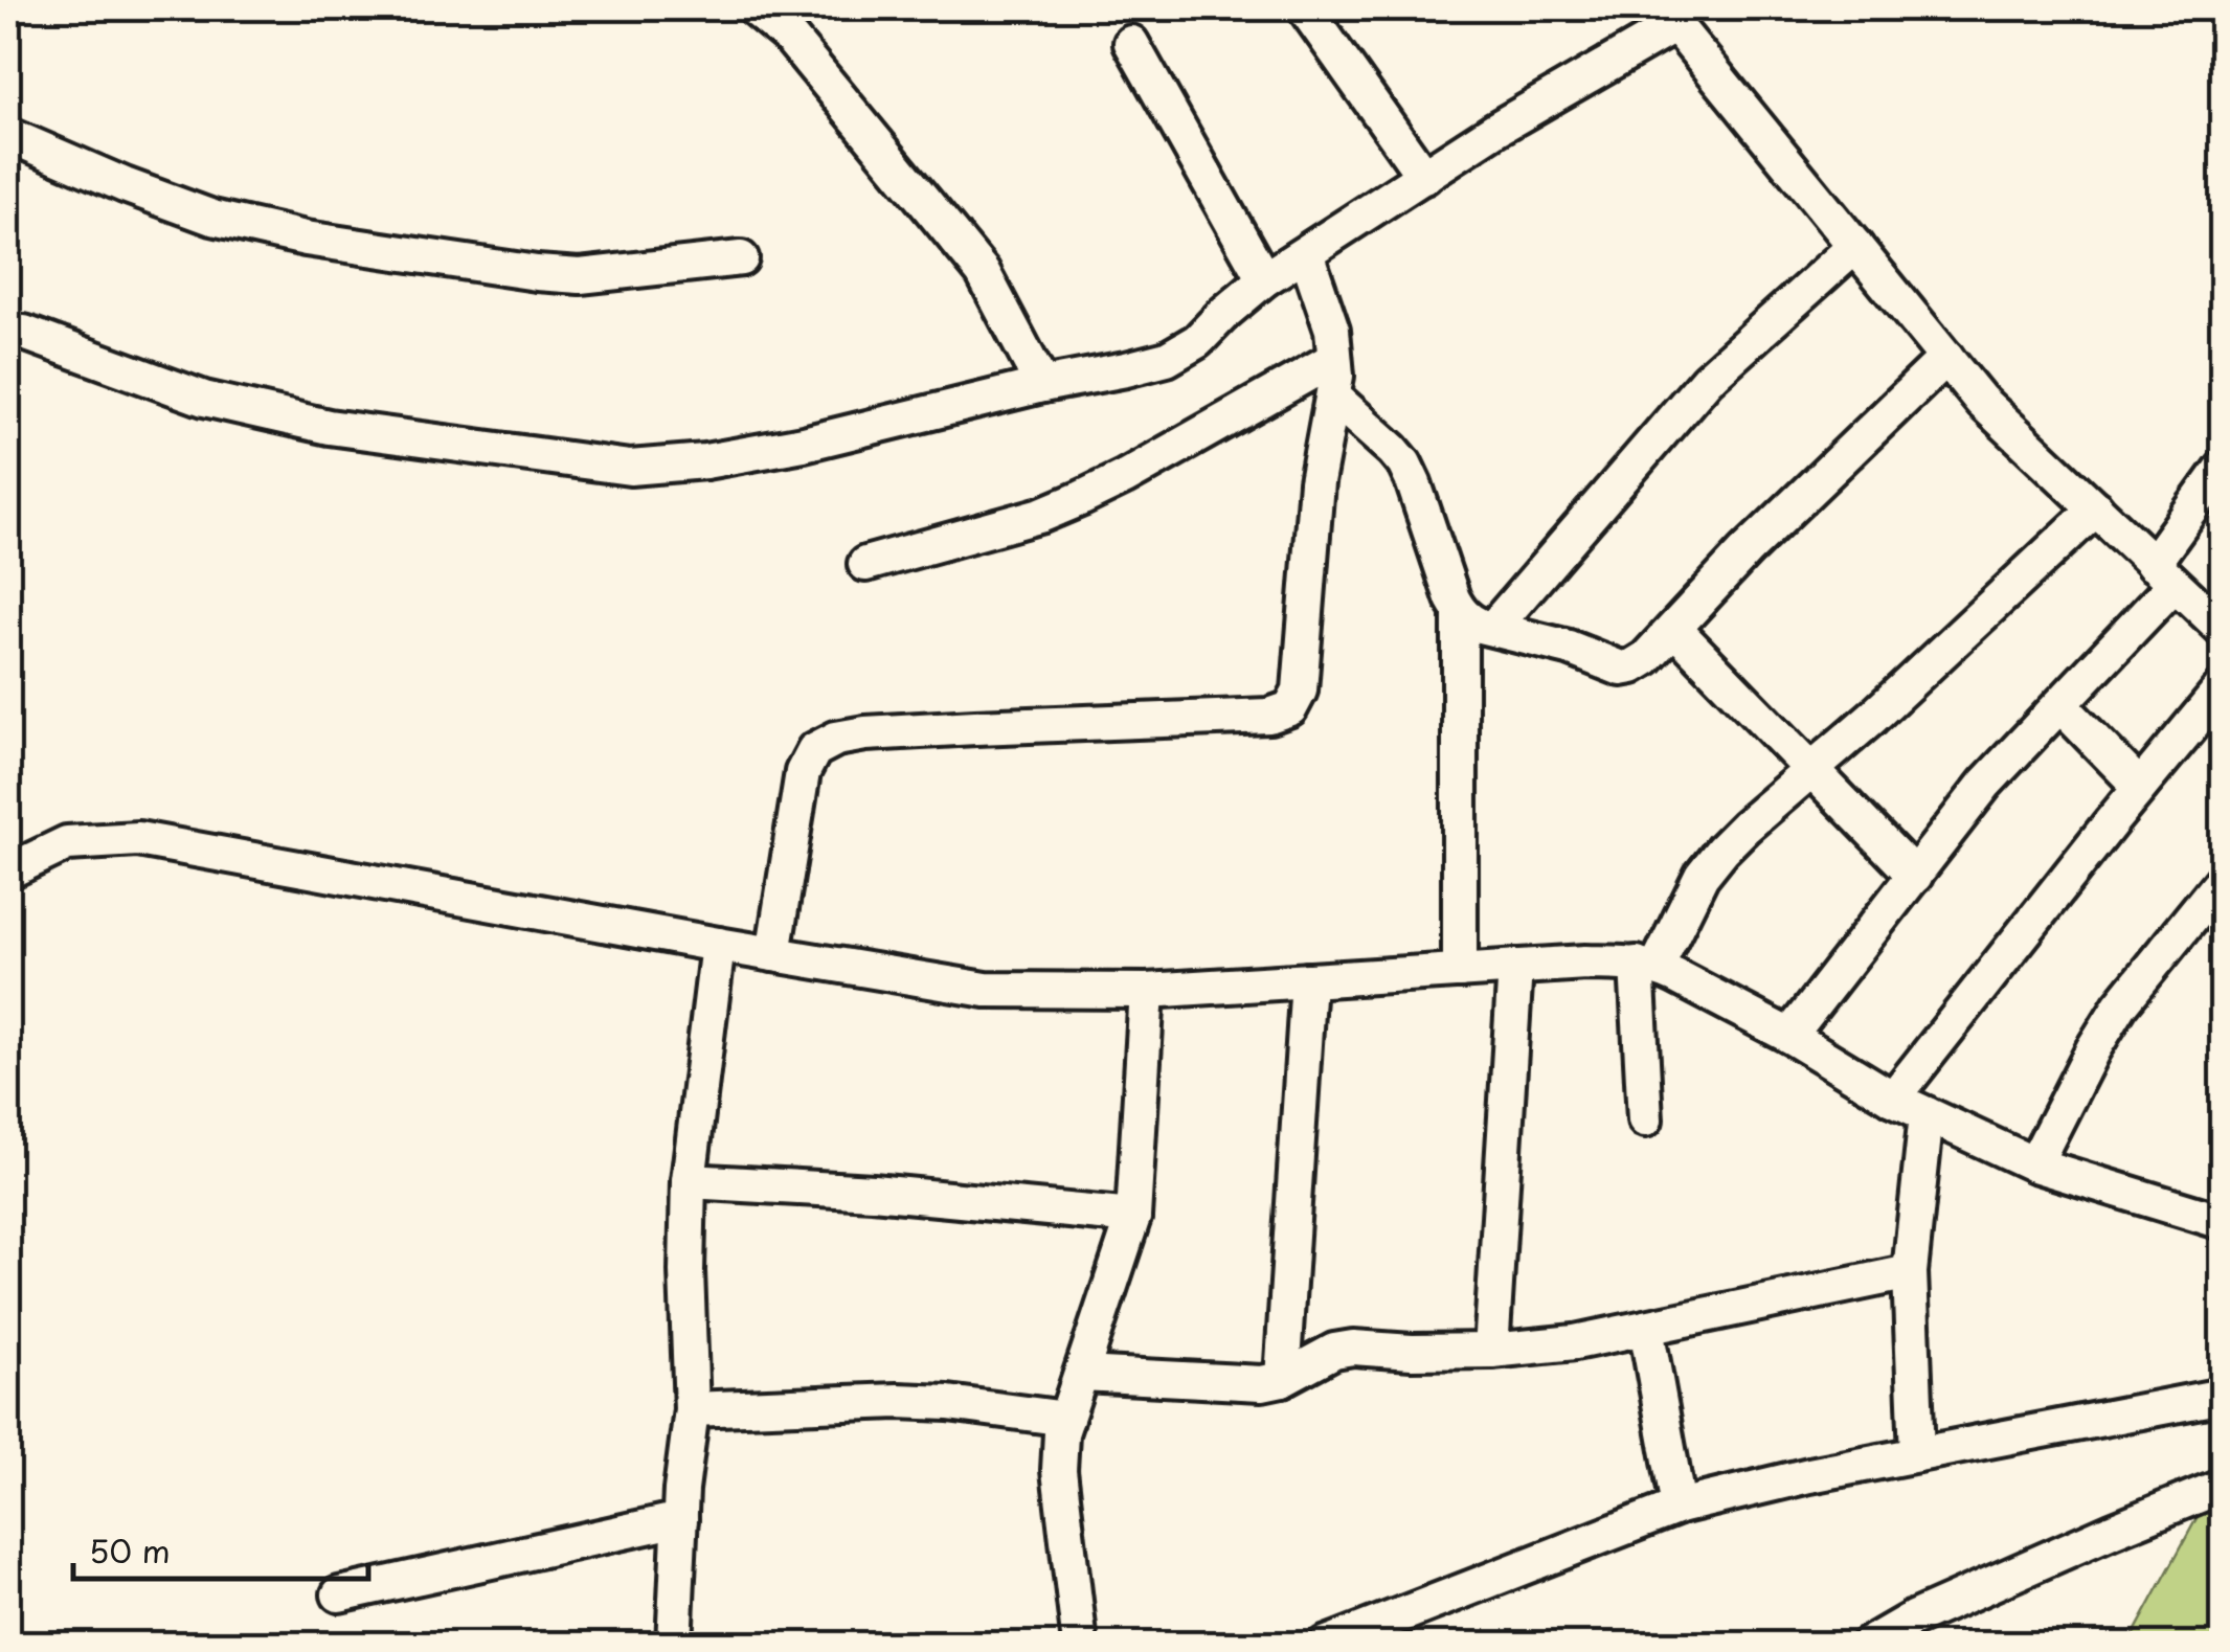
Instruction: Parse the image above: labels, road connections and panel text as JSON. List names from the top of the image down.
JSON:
{
  "scale_bar": "50 m"
}
